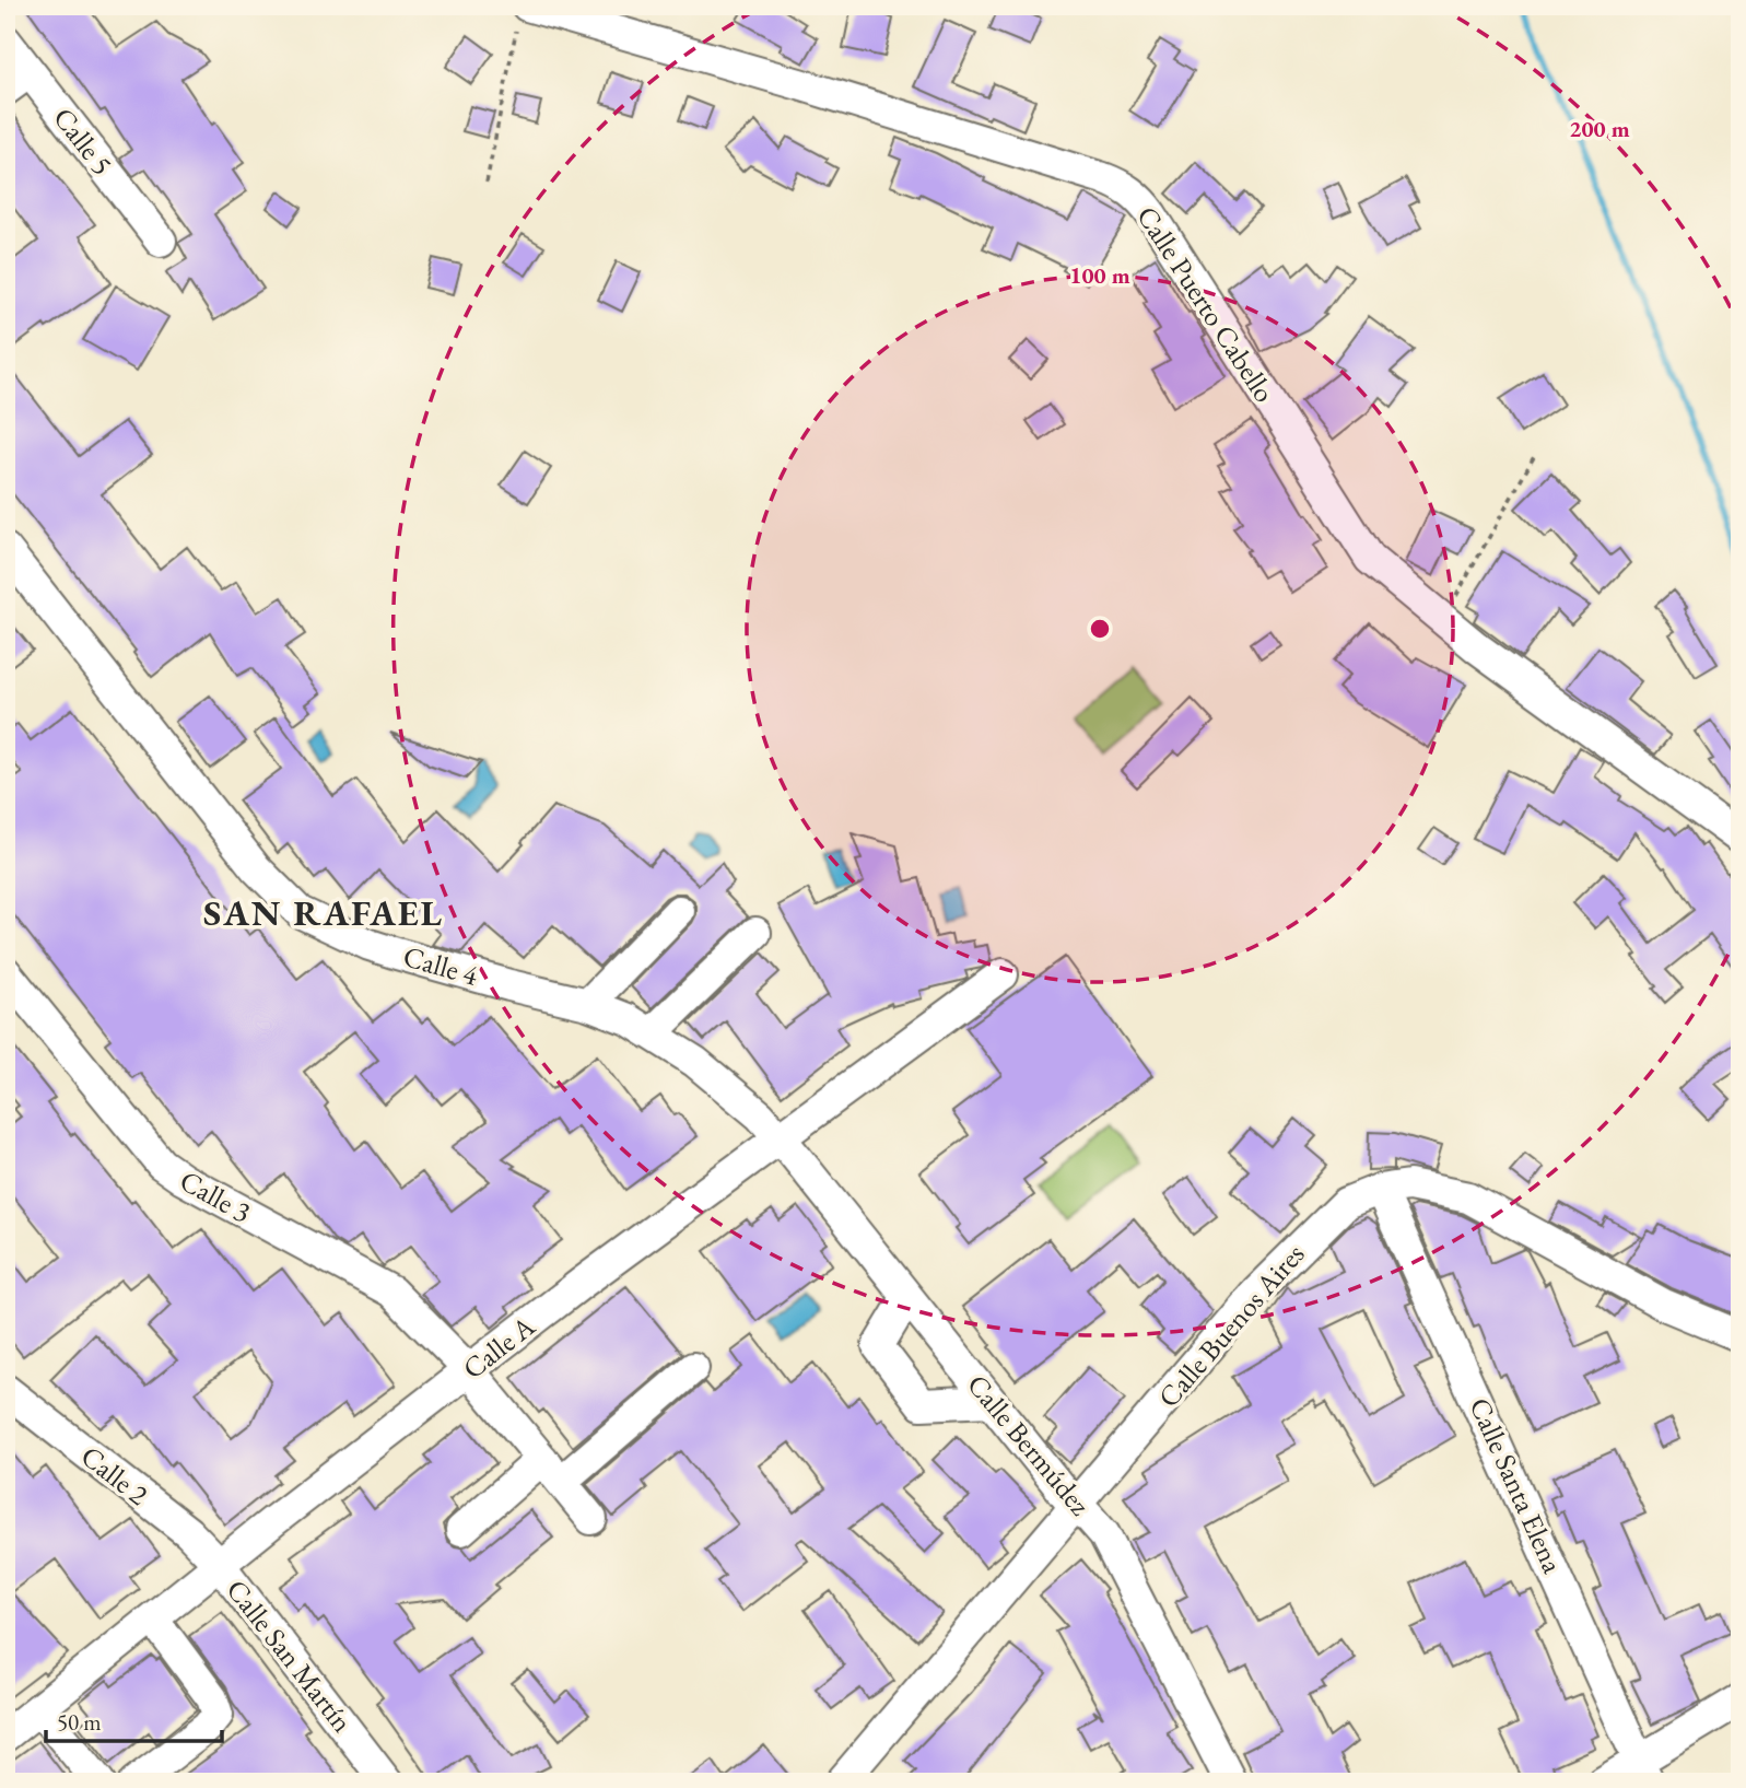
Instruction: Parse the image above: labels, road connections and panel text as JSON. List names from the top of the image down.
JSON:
{
  "streets": {
    "street": [
      "Calle 5",
      "Calle Puerto Cabello",
      "Calle 4",
      "Calle 3",
      "Calle Buenos Aires",
      "Calle A",
      "Calle Bermúdez",
      "Calle 2",
      "Calle Santa Elena",
      "Calle San Martín"
    ]
  },
  "crossings": [
    ["Calle 4", "Calle A"],
    ["Calle 4", "Calle Bermúdez"],
    ["Calle 3", "Calle A"],
    ["Calle Buenos Aires", "Calle Bermúdez"],
    ["Calle Buenos Aires", "Calle Santa Elena"],
    ["Calle A", "Calle Bermúdez"],
    ["Calle A", "Calle 2"],
    ["Calle A", "Calle San Martín"],
    ["Calle 2", "Calle San Martín"]
  ],
  "districts": ["SAN RAFAEL"],
  "scale_bar": "50 m",
  "rings": ["200 m", "100 m"]
}
